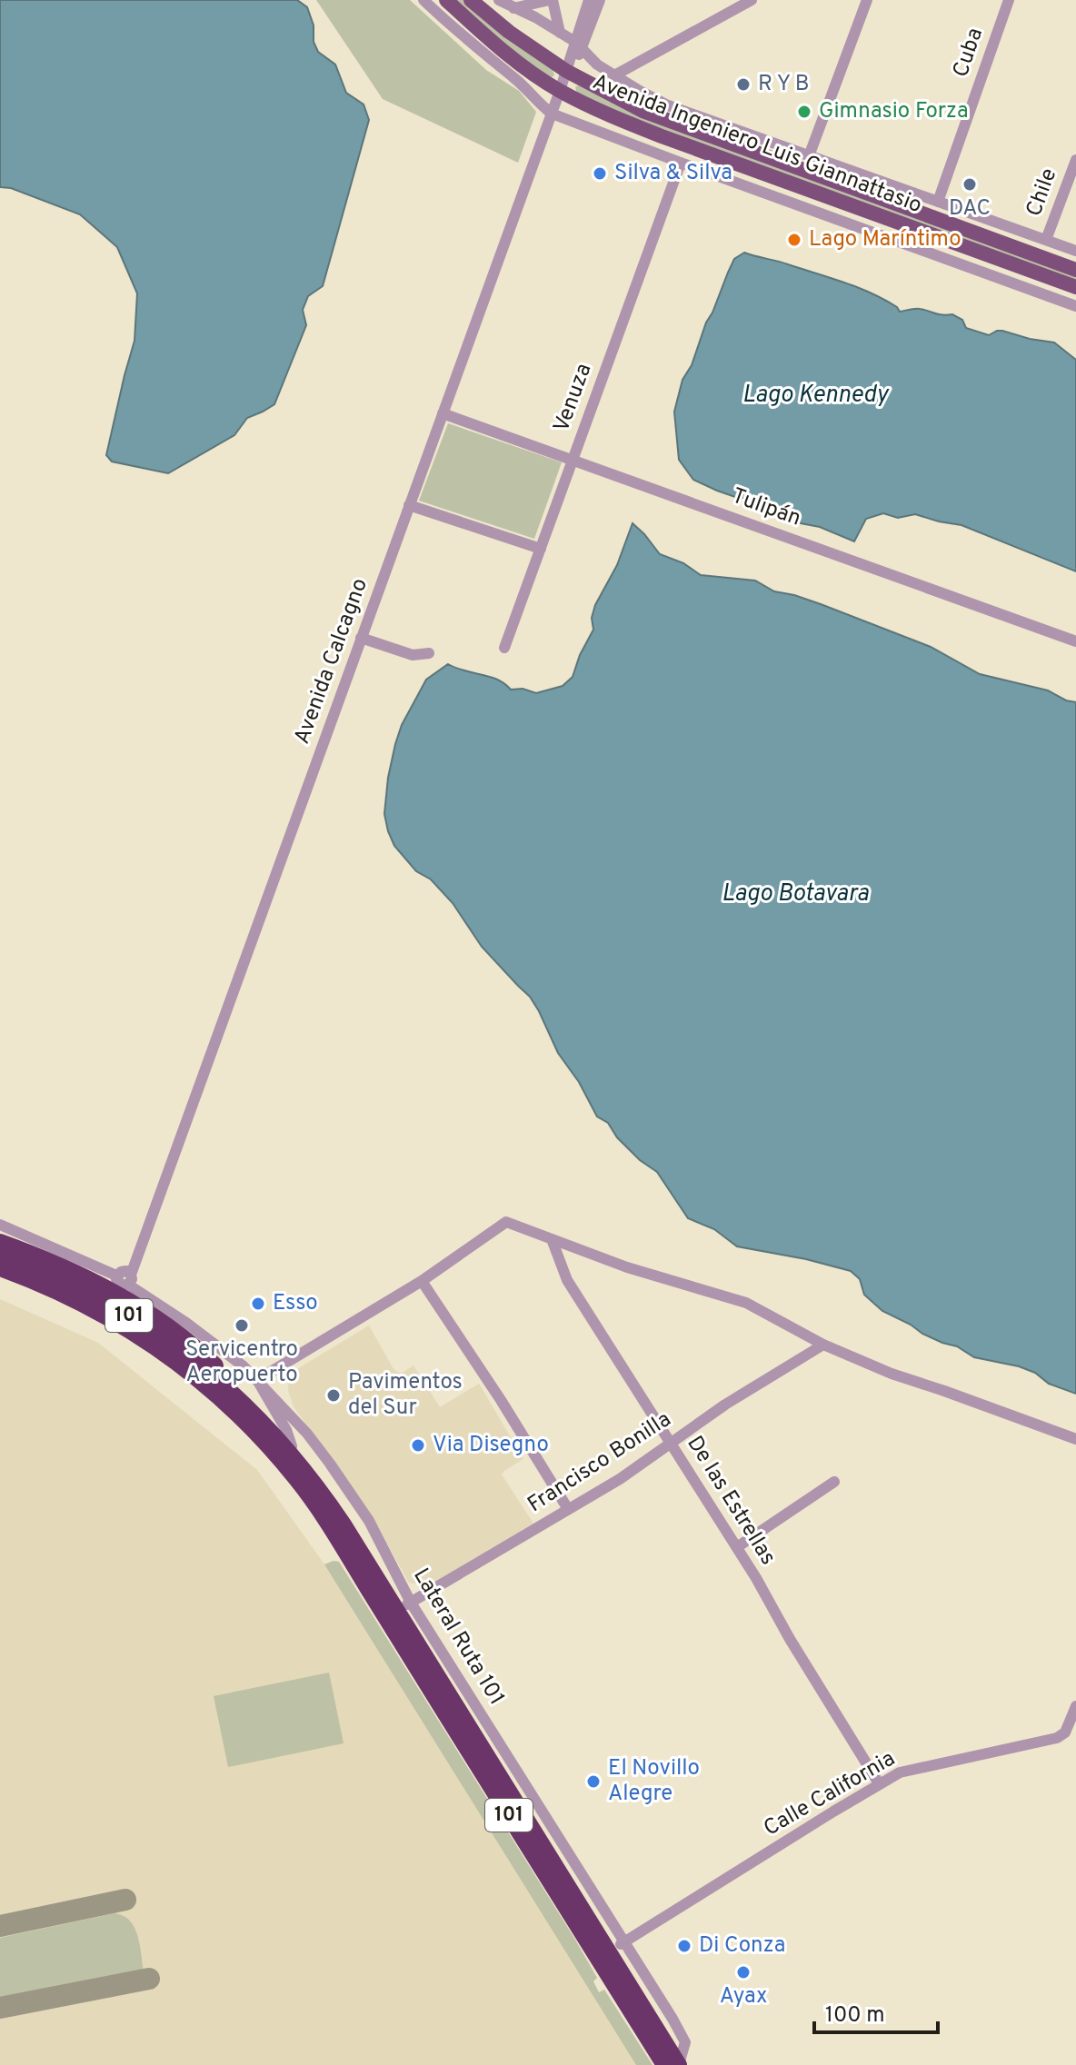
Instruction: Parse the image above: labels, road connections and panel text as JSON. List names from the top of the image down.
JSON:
{
  "streets": {
    "highway": ["101"],
    "main road": ["Avenida Ingeniero Luis Giannattasio"],
    "street": [
      "Cuba",
      "Chile",
      "Venuza",
      "Tulipán",
      "Avenida Calcagno",
      "Francisco Bonilla",
      "De las Estrellas",
      "Lateral Ruta 101",
      "Calle California"
    ]
  },
  "crossings": [
    ["Cuba", "Avenida Ingeniero Luis Giannattasio"],
    ["Avenida Ingeniero Luis Giannattasio", "Chile"],
    ["Avenida Ingeniero Luis Giannattasio", "Venuza"],
    ["Avenida Ingeniero Luis Giannattasio", "Avenida Calcagno"],
    ["Venuza", "Tulipán"],
    ["Tulipán", "Avenida Calcagno"],
    ["Avenida Calcagno", "Lateral Ruta 101"],
    ["101", "Francisco Bonilla"],
    ["101", "Lateral Ruta 101"],
    ["101", "Calle California"],
    ["Francisco Bonilla", "De las Estrellas"],
    ["Francisco Bonilla", "Lateral Ruta 101"],
    ["De las Estrellas", "Calle California"],
    ["Lateral Ruta 101", "Calle California"]
  ],
  "water": ["Lago Kennedy", "Lago Botavara"],
  "places": [
    "R Y B",
    "Gimnasio Forza",
    "Silva & Silva",
    "DAC",
    "Lago Maríntimo",
    "Esso",
    "Servicentro Aeropuerto",
    "Pavimentos del Sur",
    "Via Disegno",
    "El Novillo Alegre",
    "Di Conza",
    "Ayax"
  ],
  "scale_bar": "100 m"
}
